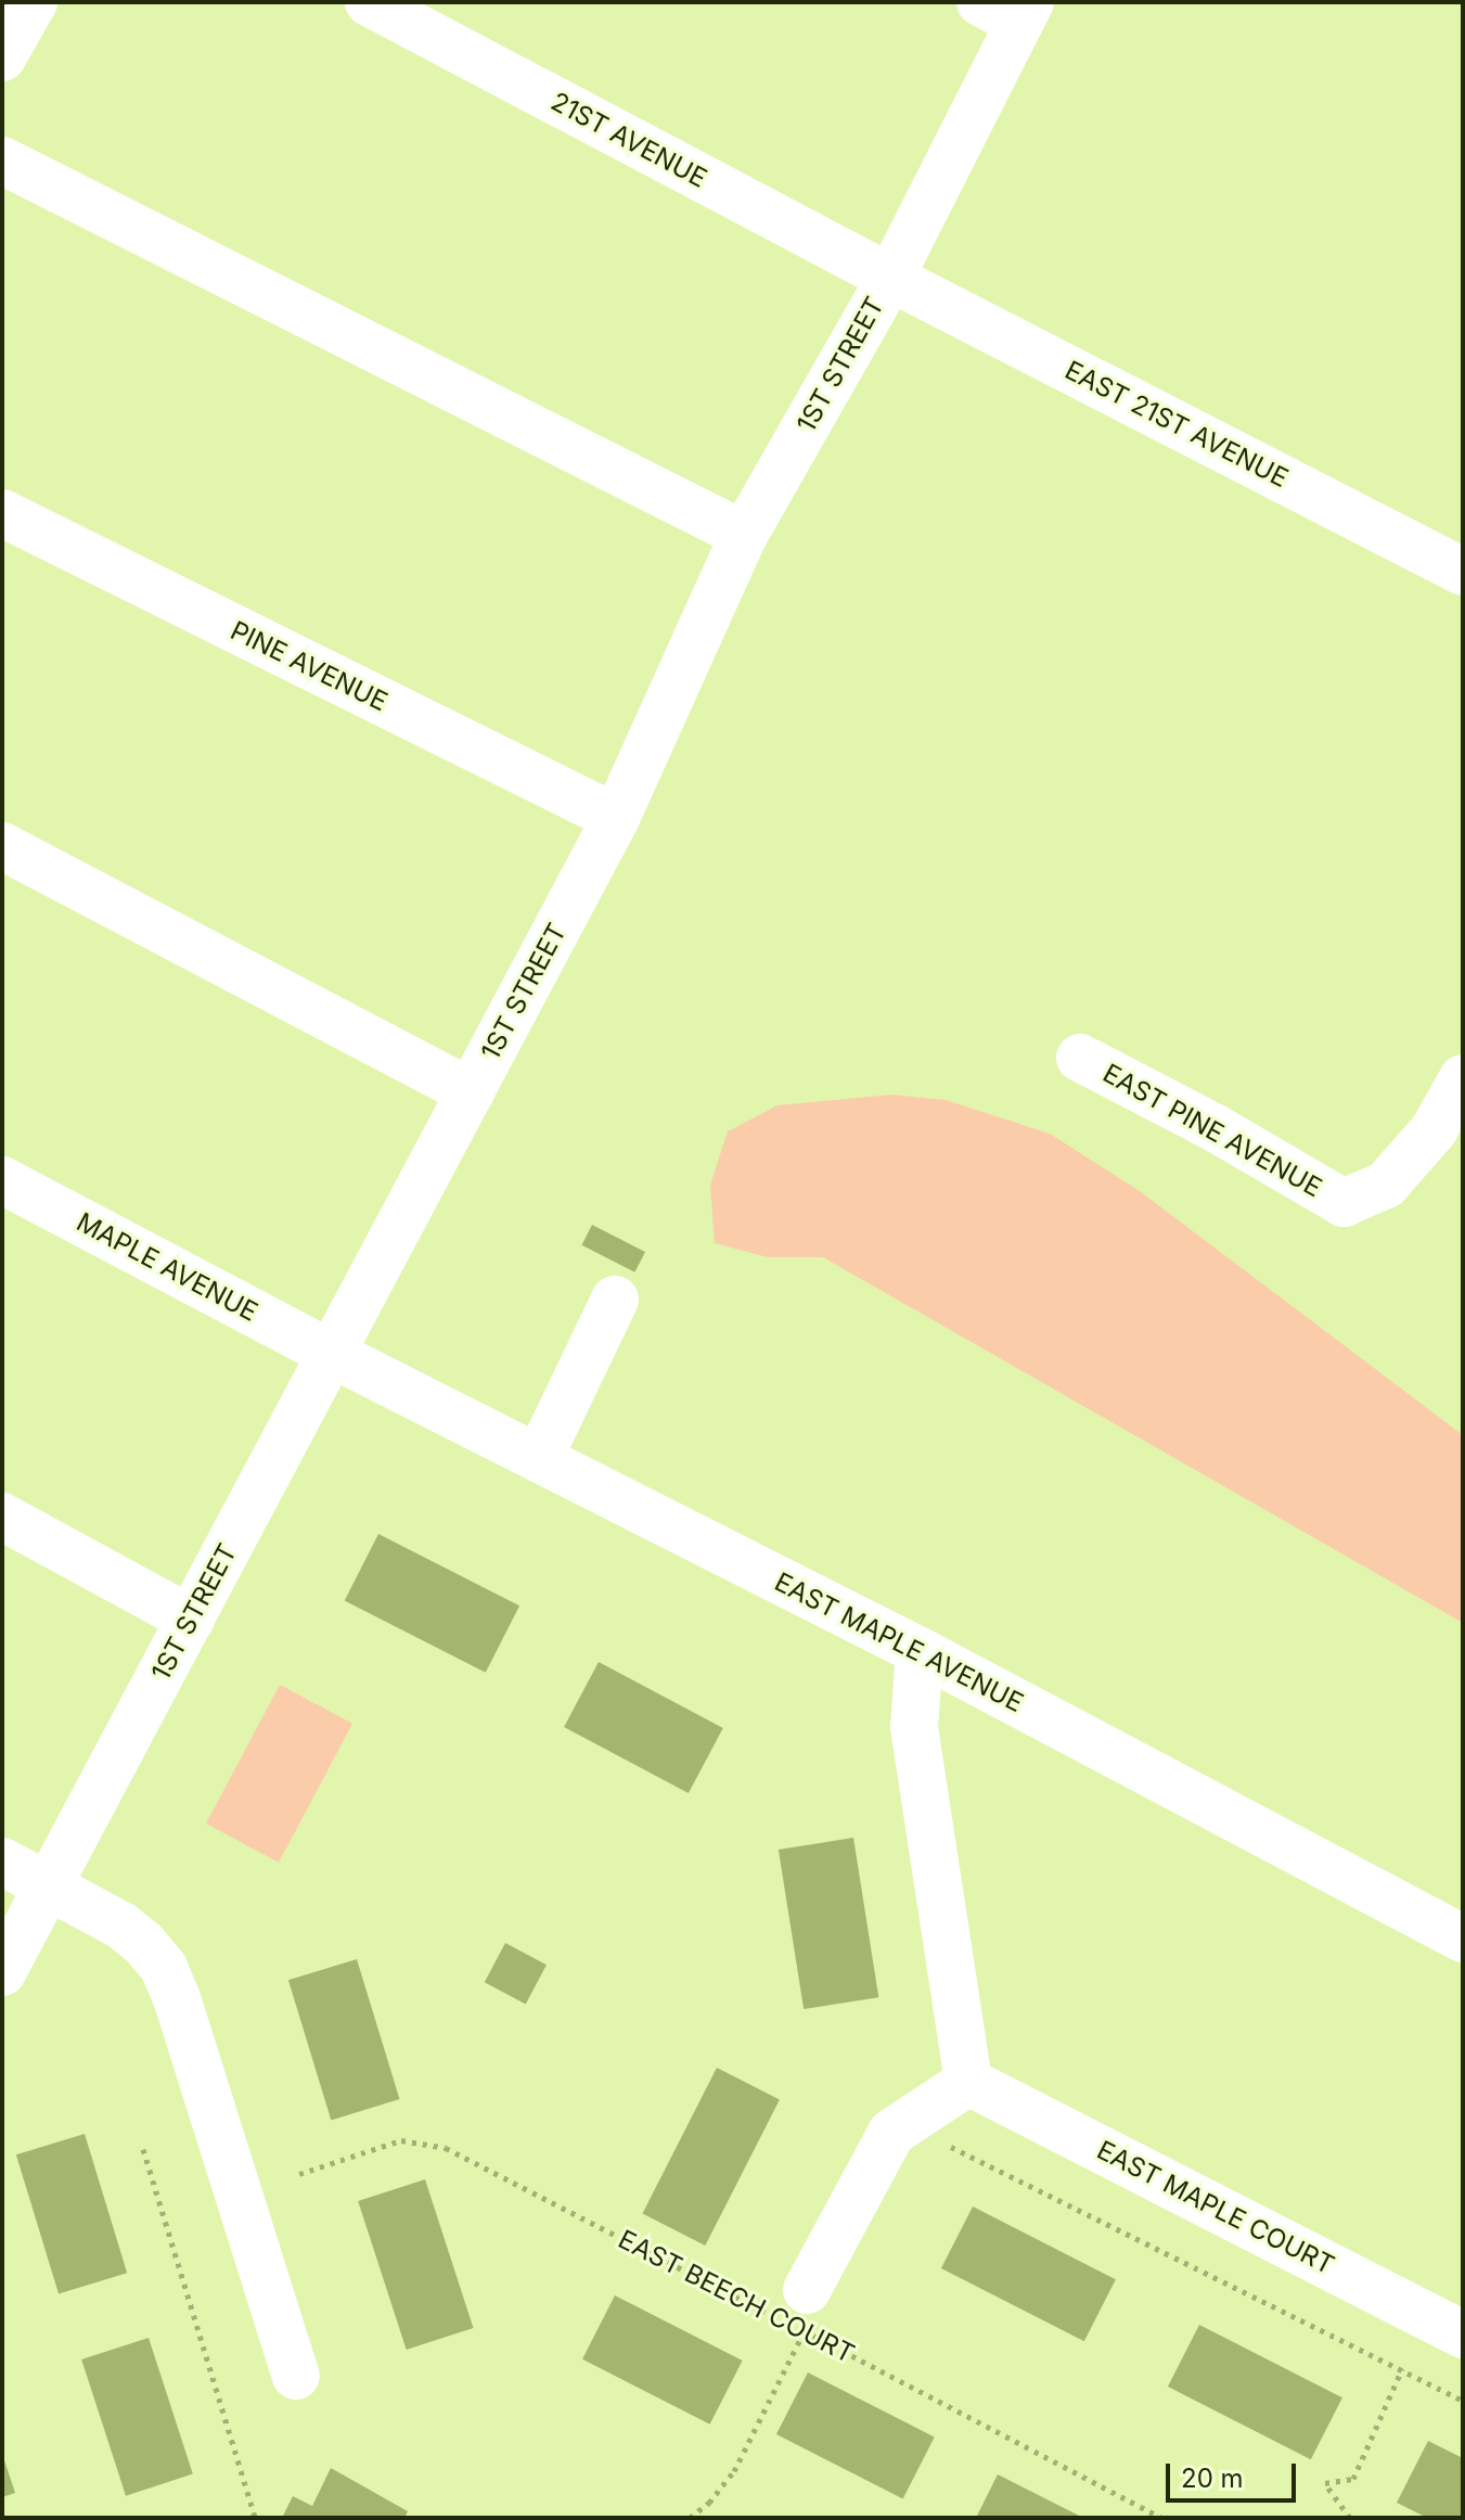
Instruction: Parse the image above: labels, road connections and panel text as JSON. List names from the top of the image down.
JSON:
{
  "streets": {
    "street": [
      "21ST AVENUE",
      "1ST STREET",
      "EAST 21ST AVENUE",
      "PINE AVENUE",
      "EAST PINE AVENUE",
      "MAPLE AVENUE",
      "EAST MAPLE AVENUE",
      "EAST MAPLE COURT"
    ],
    "path": ["EAST BEECH COURT"]
  },
  "crossings": [
    ["21ST AVENUE", "1ST STREET"],
    ["21ST AVENUE", "EAST 21ST AVENUE"],
    ["1ST STREET", "EAST 21ST AVENUE"],
    ["1ST STREET", "PINE AVENUE"],
    ["1ST STREET", "MAPLE AVENUE"],
    ["1ST STREET", "EAST MAPLE AVENUE"],
    ["MAPLE AVENUE", "EAST MAPLE AVENUE"]
  ],
  "scale_bar": "20 m"
}
